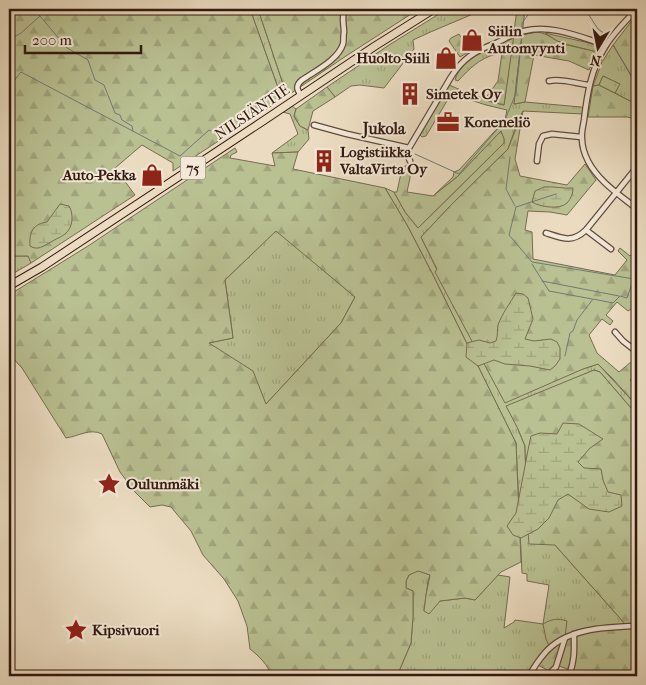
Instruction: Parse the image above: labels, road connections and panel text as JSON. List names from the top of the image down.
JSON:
{
  "streets": {
    "main road": ["NILSIÄNTIE", "75"]
  },
  "districts": ["Jukola"],
  "places": {
    "shop": ["Siilin Automyynti", "Huolto-Siili", "Auto-Pekka"],
    "building": ["Simetek Oy", "Logistiikka ValtaVirta Oy"],
    "office": ["Koneneliö"],
    "place": ["Oulunmäki", "Kipsivuori"]
  },
  "scale_bar": "200 m",
  "north": "bottom"
}
